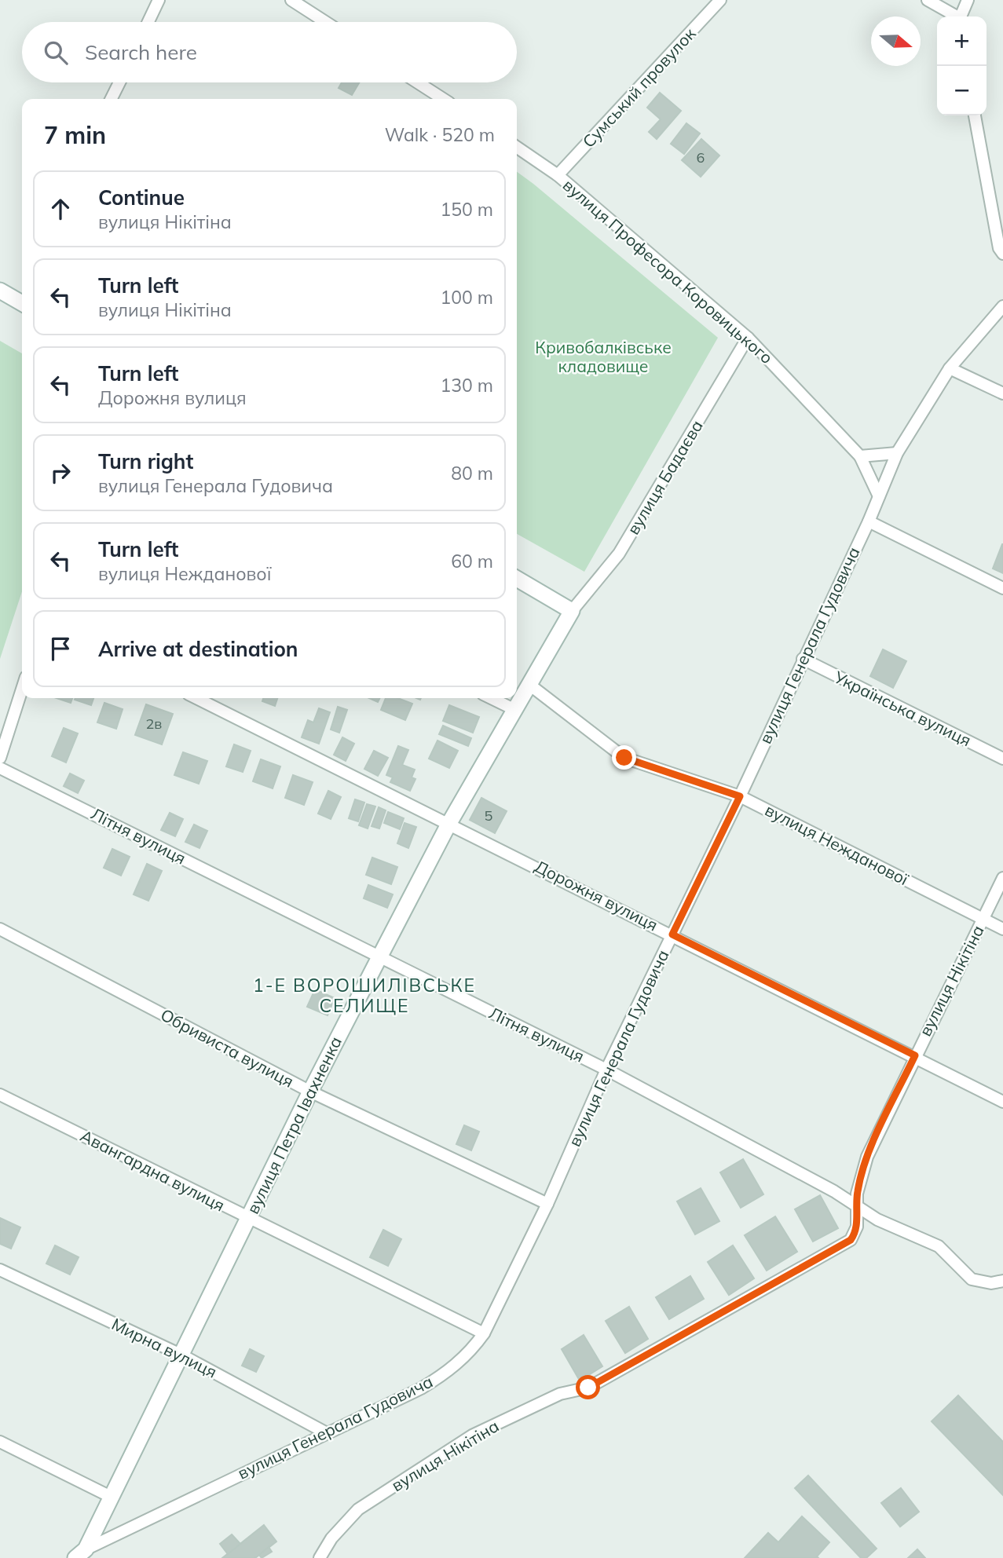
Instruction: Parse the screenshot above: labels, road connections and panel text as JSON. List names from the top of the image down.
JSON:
{
  "streets": {
    "street": [
      "Сумський провулок",
      "вулиця Професора Коровицького",
      "вулиця Бадаєва",
      "вулиця Генерала Гудовича",
      "Українська вулиця",
      "Літня вулиця",
      "вулиця Нежданової",
      "Дорожня вулиця",
      "вулиця Нікітіна",
      "Обривиста вулиця",
      "вулиця Петра Івахненка",
      "Авангардна вулиця",
      "Мирна вулиця"
    ]
  },
  "crossings": [
    ["Сумський провулок", "вулиця Професора Коровицького"],
    ["вулиця Професора Коровицького", "вулиця Бадаєва"],
    ["вулиця Професора Коровицького", "вулиця Генерала Гудовича"],
    ["вулиця Бадаєва", "вулиця Петра Івахненка"],
    ["вулиця Генерала Гудовича", "Українська вулиця"],
    ["вулиця Генерала Гудовича", "Літня вулиця"],
    ["вулиця Генерала Гудовича", "вулиця Нежданової"],
    ["вулиця Генерала Гудовича", "Дорожня вулиця"],
    ["вулиця Генерала Гудовича", "Обривиста вулиця"],
    ["вулиця Генерала Гудовича", "вулиця Петра Івахненка"],
    ["вулиця Генерала Гудовича", "Авангардна вулиця"],
    ["вулиця Генерала Гудовича", "Мирна вулиця"],
    ["Літня вулиця", "вулиця Нікітіна"],
    ["Літня вулиця", "вулиця Петра Івахненка"],
    ["вулиця Нежданової", "вулиця Нікітіна"],
    ["вулиця Нежданової", "вулиця Петра Івахненка"],
    ["Дорожня вулиця", "вулиця Нікітіна"],
    ["Дорожня вулиця", "вулиця Петра Івахненка"],
    ["Обривиста вулиця", "вулиця Петра Івахненка"],
    ["вулиця Петра Івахненка", "Авангардна вулиця"],
    ["вулиця Петра Івахненка", "Мирна вулиця"]
  ],
  "districts": ["1-Е ВОРОШИЛІВСЬКЕ СЕЛИЩЕ"],
  "parks": ["Кривобалківське кладовище"],
  "house_numbers": ["6", "2в", "5"],
  "north": "right",
  "page": {
    "map_buttons": ["+", "−"],
    "search": "Search here",
    "heading": ["7 min", "Walk · 520 m"],
    "list": [
      ["Continue", "вулиця Нікітіна", "150 m"],
      ["Turn left", "вулиця Нікітіна", "100 m"],
      ["Turn left", "Дорожня вулиця", "130 m"],
      ["Turn right", "вулиця Генерала Гудовича", "80 m"],
      ["Turn left", "вулиця Нежданової", "60 m"],
      "Arrive at destination"
    ]
  }
}
